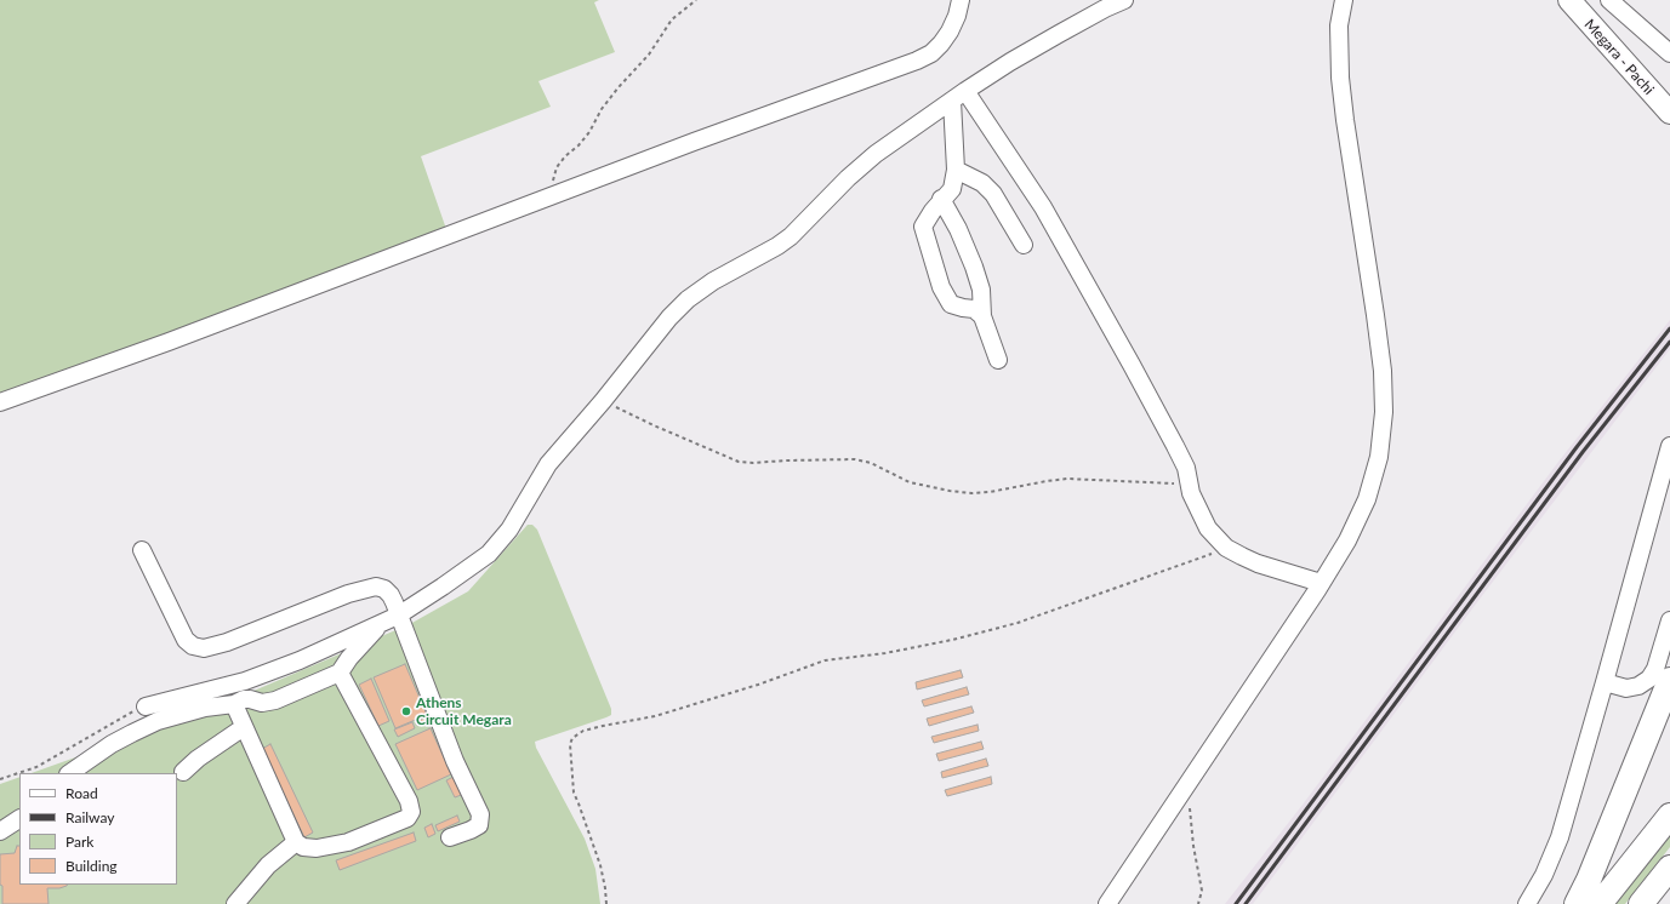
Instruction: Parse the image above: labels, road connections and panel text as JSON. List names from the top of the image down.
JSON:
{
  "streets": {
    "main road": ["Megara - Pachi"]
  },
  "places": ["Athens Circuit Megara"],
  "legend": [
    "Road",
    "Railway",
    "Park",
    "Building"
  ]
}
